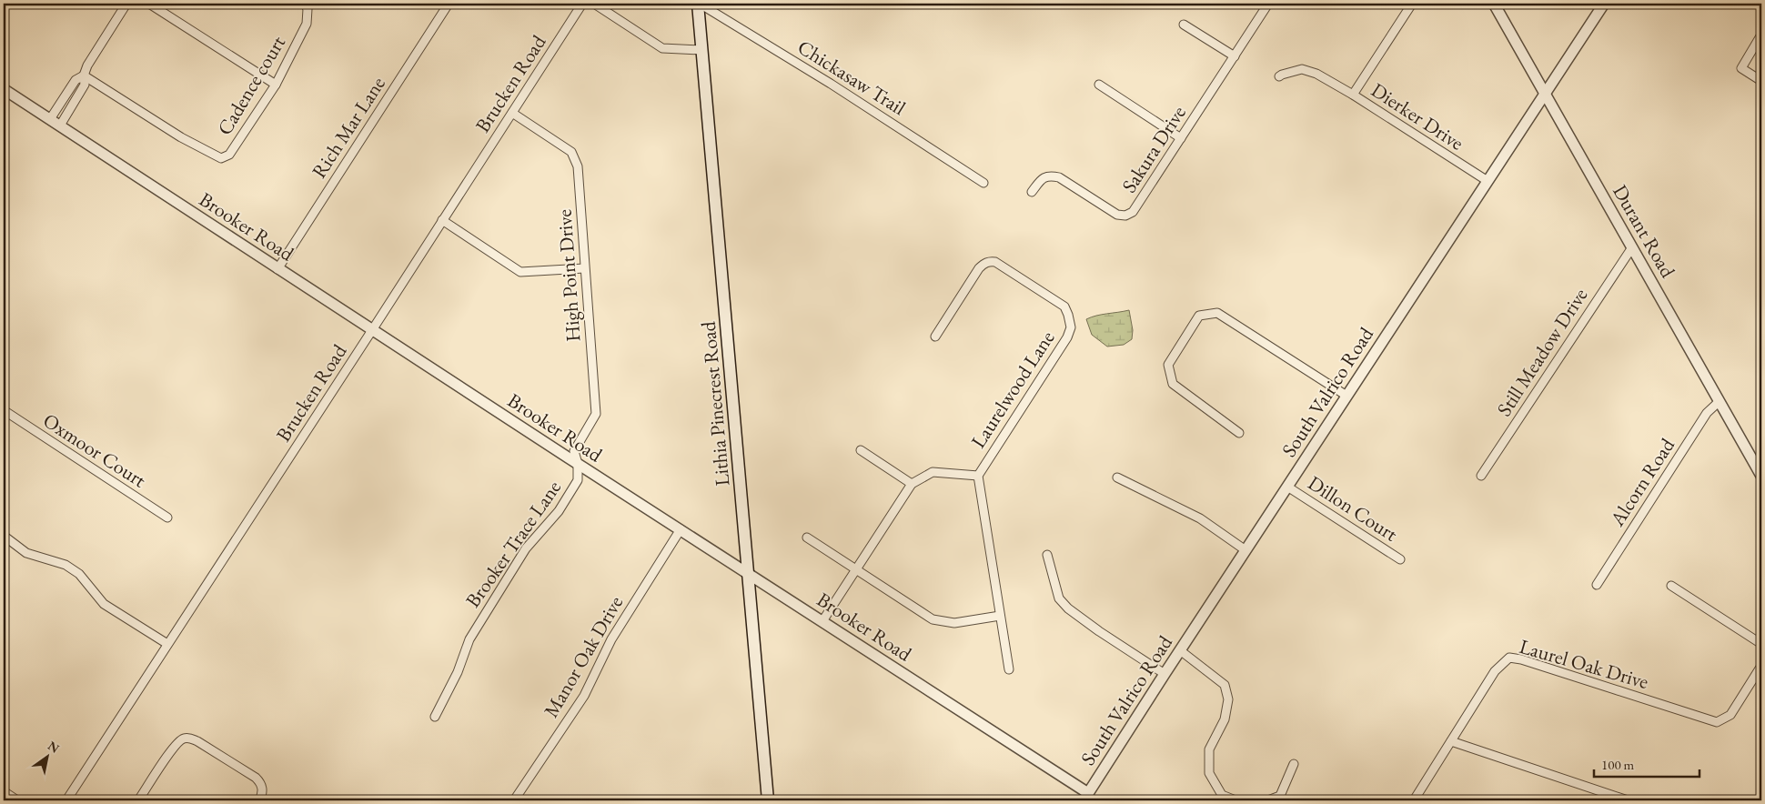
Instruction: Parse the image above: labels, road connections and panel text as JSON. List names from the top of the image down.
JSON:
{
  "streets": {
    "main road": ["Lithia Pinecrest Road"],
    "street": [
      "Chickasaw Trail",
      "Brucken Road",
      "Cadence court",
      "Dierker Drive",
      "Rich Mar Lane",
      "Sakura Drive",
      "Brooker Road",
      "Durant Road",
      "High Point Drive",
      "Still Meadow Drive",
      "Laurelwood Lane",
      "South Valrico Road",
      "Oxmoor Court",
      "Alcorn Road",
      "Dillon Court",
      "Brooker Trace Lane",
      "Manor Oak Drive",
      "Laurel Oak Drive"
    ]
  },
  "crossings": [
    ["Chickasaw Trail", "Lithia Pinecrest Road"],
    ["Brucken Road", "Brooker Road"],
    ["Brucken Road", "High Point Drive"],
    ["Dierker Drive", "South Valrico Road"],
    ["Rich Mar Lane", "Brooker Road"],
    ["Brooker Road", "High Point Drive"],
    ["Brooker Road", "South Valrico Road"],
    ["Brooker Road", "Lithia Pinecrest Road"],
    ["Brooker Road", "Brooker Trace Lane"],
    ["Brooker Road", "Manor Oak Drive"],
    ["Durant Road", "Still Meadow Drive"],
    ["Durant Road", "South Valrico Road"],
    ["Durant Road", "Alcorn Road"],
    ["High Point Drive", "Brooker Trace Lane"],
    ["South Valrico Road", "Dillon Court"]
  ],
  "scale_bar": "100 m",
  "north": "top right"
}
